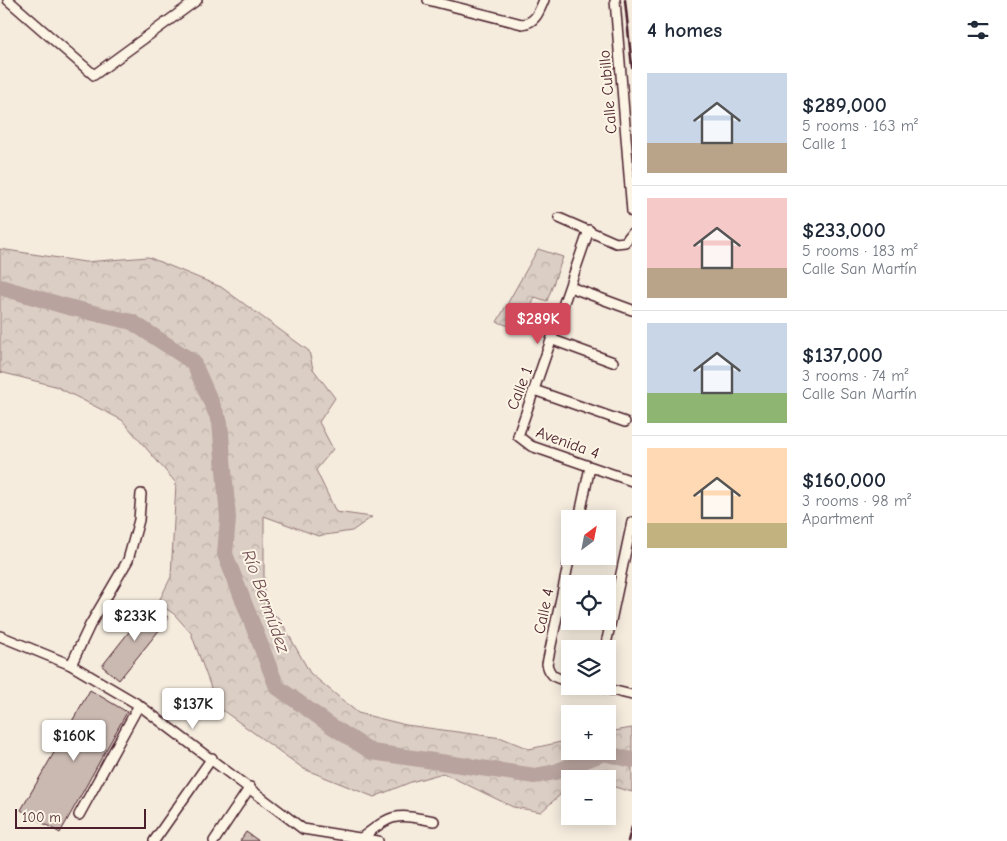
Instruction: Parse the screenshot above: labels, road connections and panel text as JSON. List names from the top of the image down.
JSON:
{
  "streets": {
    "street": [
      "Calle Cubillo",
      "Calle 1",
      "Avenida 4",
      "Calle 4"
    ]
  },
  "crossings": [
    ["Calle 1", "Avenida 4"]
  ],
  "water": ["Río Bermúdez"],
  "scale_bar": "100 m",
  "north": "top right",
  "page": {
    "heading": "4 homes",
    "list": [
      {
        "name": "$289,000",
        "note": "5 rooms · 163 m² · Calle 1"
      },
      {
        "name": "$233,000",
        "note": "5 rooms · 183 m² · Calle San Martín"
      },
      {
        "name": "$137,000",
        "note": "3 rooms · 74 m² · Calle San Martín"
      },
      {
        "name": "$160,000",
        "note": "3 rooms · 98 m² · Apartment"
      }
    ],
    "price": [
      "$289K",
      "$233K",
      "$137K",
      "$160K"
    ],
    "map_buttons": ["+", "−"],
    "scale": "100 m"
  }
}
